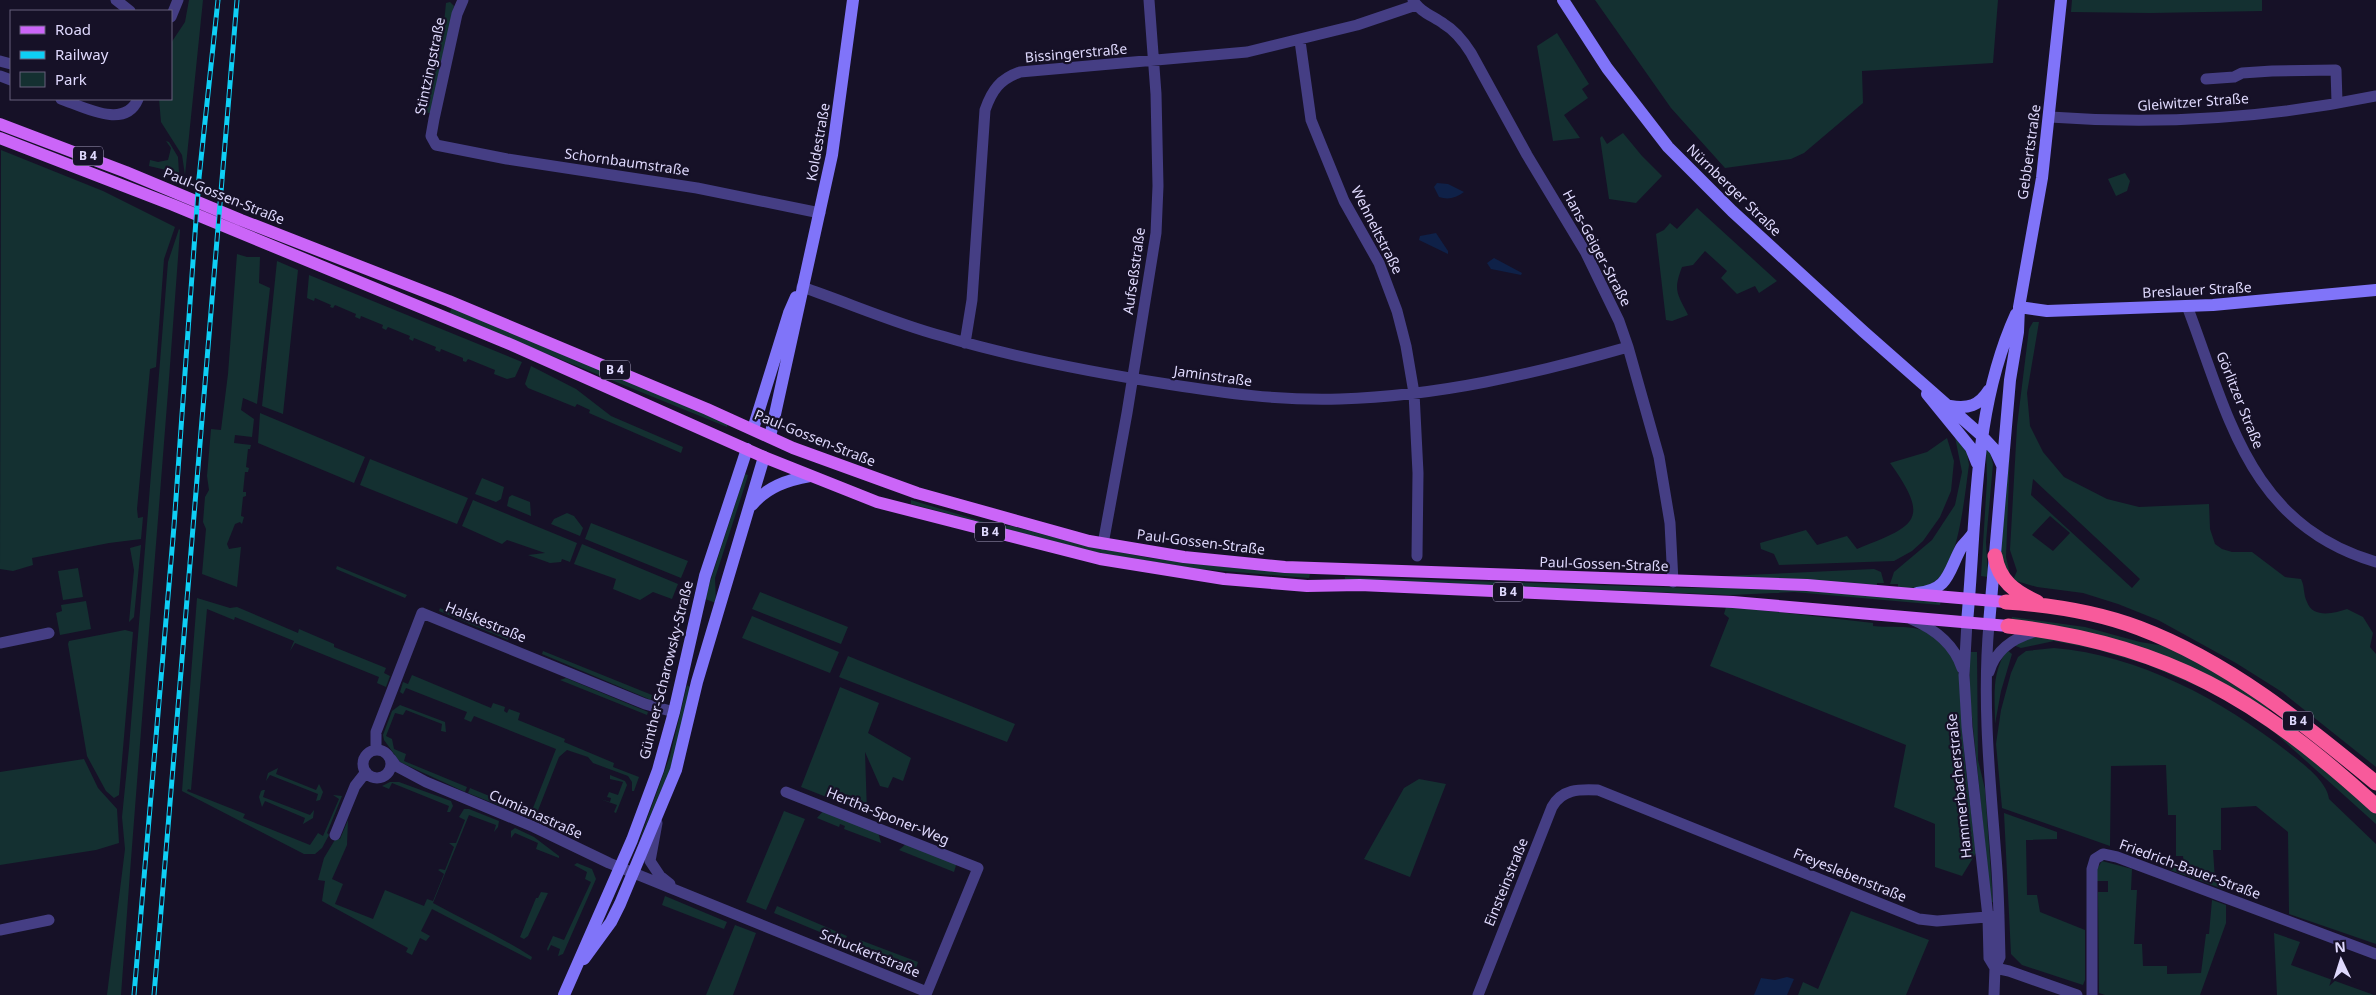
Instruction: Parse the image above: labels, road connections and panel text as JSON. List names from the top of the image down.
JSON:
{
  "streets": {
    "highway": ["B 4"],
    "main road": ["Koldestraße", "Paul-Gossen-Straße", "Günther-Scharowsky-Straße"],
    "street": [
      "Bissingerstraße",
      "Stintzingstraße",
      "Gleiwitzer Straße",
      "Gebbertstraße",
      "Schornbaumstraße",
      "Nürnberger Straße",
      "Wehneltstraße",
      "Hans-Geiger-Straße",
      "Aufseßstraße",
      "Breslauer Straße",
      "Jaminstraße",
      "Görlitzer Straße",
      "Halskestraße",
      "Hammerbacherstraße",
      "Cumianastraße",
      "Hertha-Sponer-Weg",
      "Friedrich-Bauer-Straße",
      "Freyeslebenstraße",
      "Einsteinstraße",
      "Schuckertstraße"
    ]
  },
  "crossings": [
    ["Bissingerstraße", "Wehneltstraße"],
    ["Bissingerstraße", "Hans-Geiger-Straße"],
    ["Bissingerstraße", "Aufseßstraße"],
    ["Bissingerstraße", "Jaminstraße"],
    ["Stintzingstraße", "Schornbaumstraße"],
    ["Gleiwitzer Straße", "Gebbertstraße"],
    ["Koldestraße", "Schornbaumstraße"],
    ["Koldestraße", "Paul-Gossen-Straße"],
    ["Koldestraße", "Jaminstraße"],
    ["Koldestraße", "Günther-Scharowsky-Straße"],
    ["Gebbertstraße", "Nürnberger Straße"],
    ["Gebbertstraße", "Breslauer Straße"],
    ["B 4", "Paul-Gossen-Straße"],
    ["B 4", "Hammerbacherstraße"],
    ["Paul-Gossen-Straße", "Hans-Geiger-Straße"],
    ["Paul-Gossen-Straße", "Aufseßstraße"],
    ["Paul-Gossen-Straße", "Günther-Scharowsky-Straße"],
    ["Paul-Gossen-Straße", "Hammerbacherstraße"],
    ["Wehneltstraße", "Jaminstraße"],
    ["Hans-Geiger-Straße", "Jaminstraße"],
    ["Aufseßstraße", "Jaminstraße"],
    ["Breslauer Straße", "Görlitzer Straße"],
    ["Halskestraße", "Günther-Scharowsky-Straße"],
    ["Halskestraße", "Cumianastraße"],
    ["Günther-Scharowsky-Straße", "Cumianastraße"],
    ["Günther-Scharowsky-Straße", "Schuckertstraße"],
    ["Hammerbacherstraße", "Freyeslebenstraße"],
    ["Cumianastraße", "Schuckertstraße"],
    ["Hertha-Sponer-Weg", "Schuckertstraße"],
    ["Freyeslebenstraße", "Einsteinstraße"]
  ],
  "legend": ["Road", "Railway", "Park"],
  "north": "top"
}
